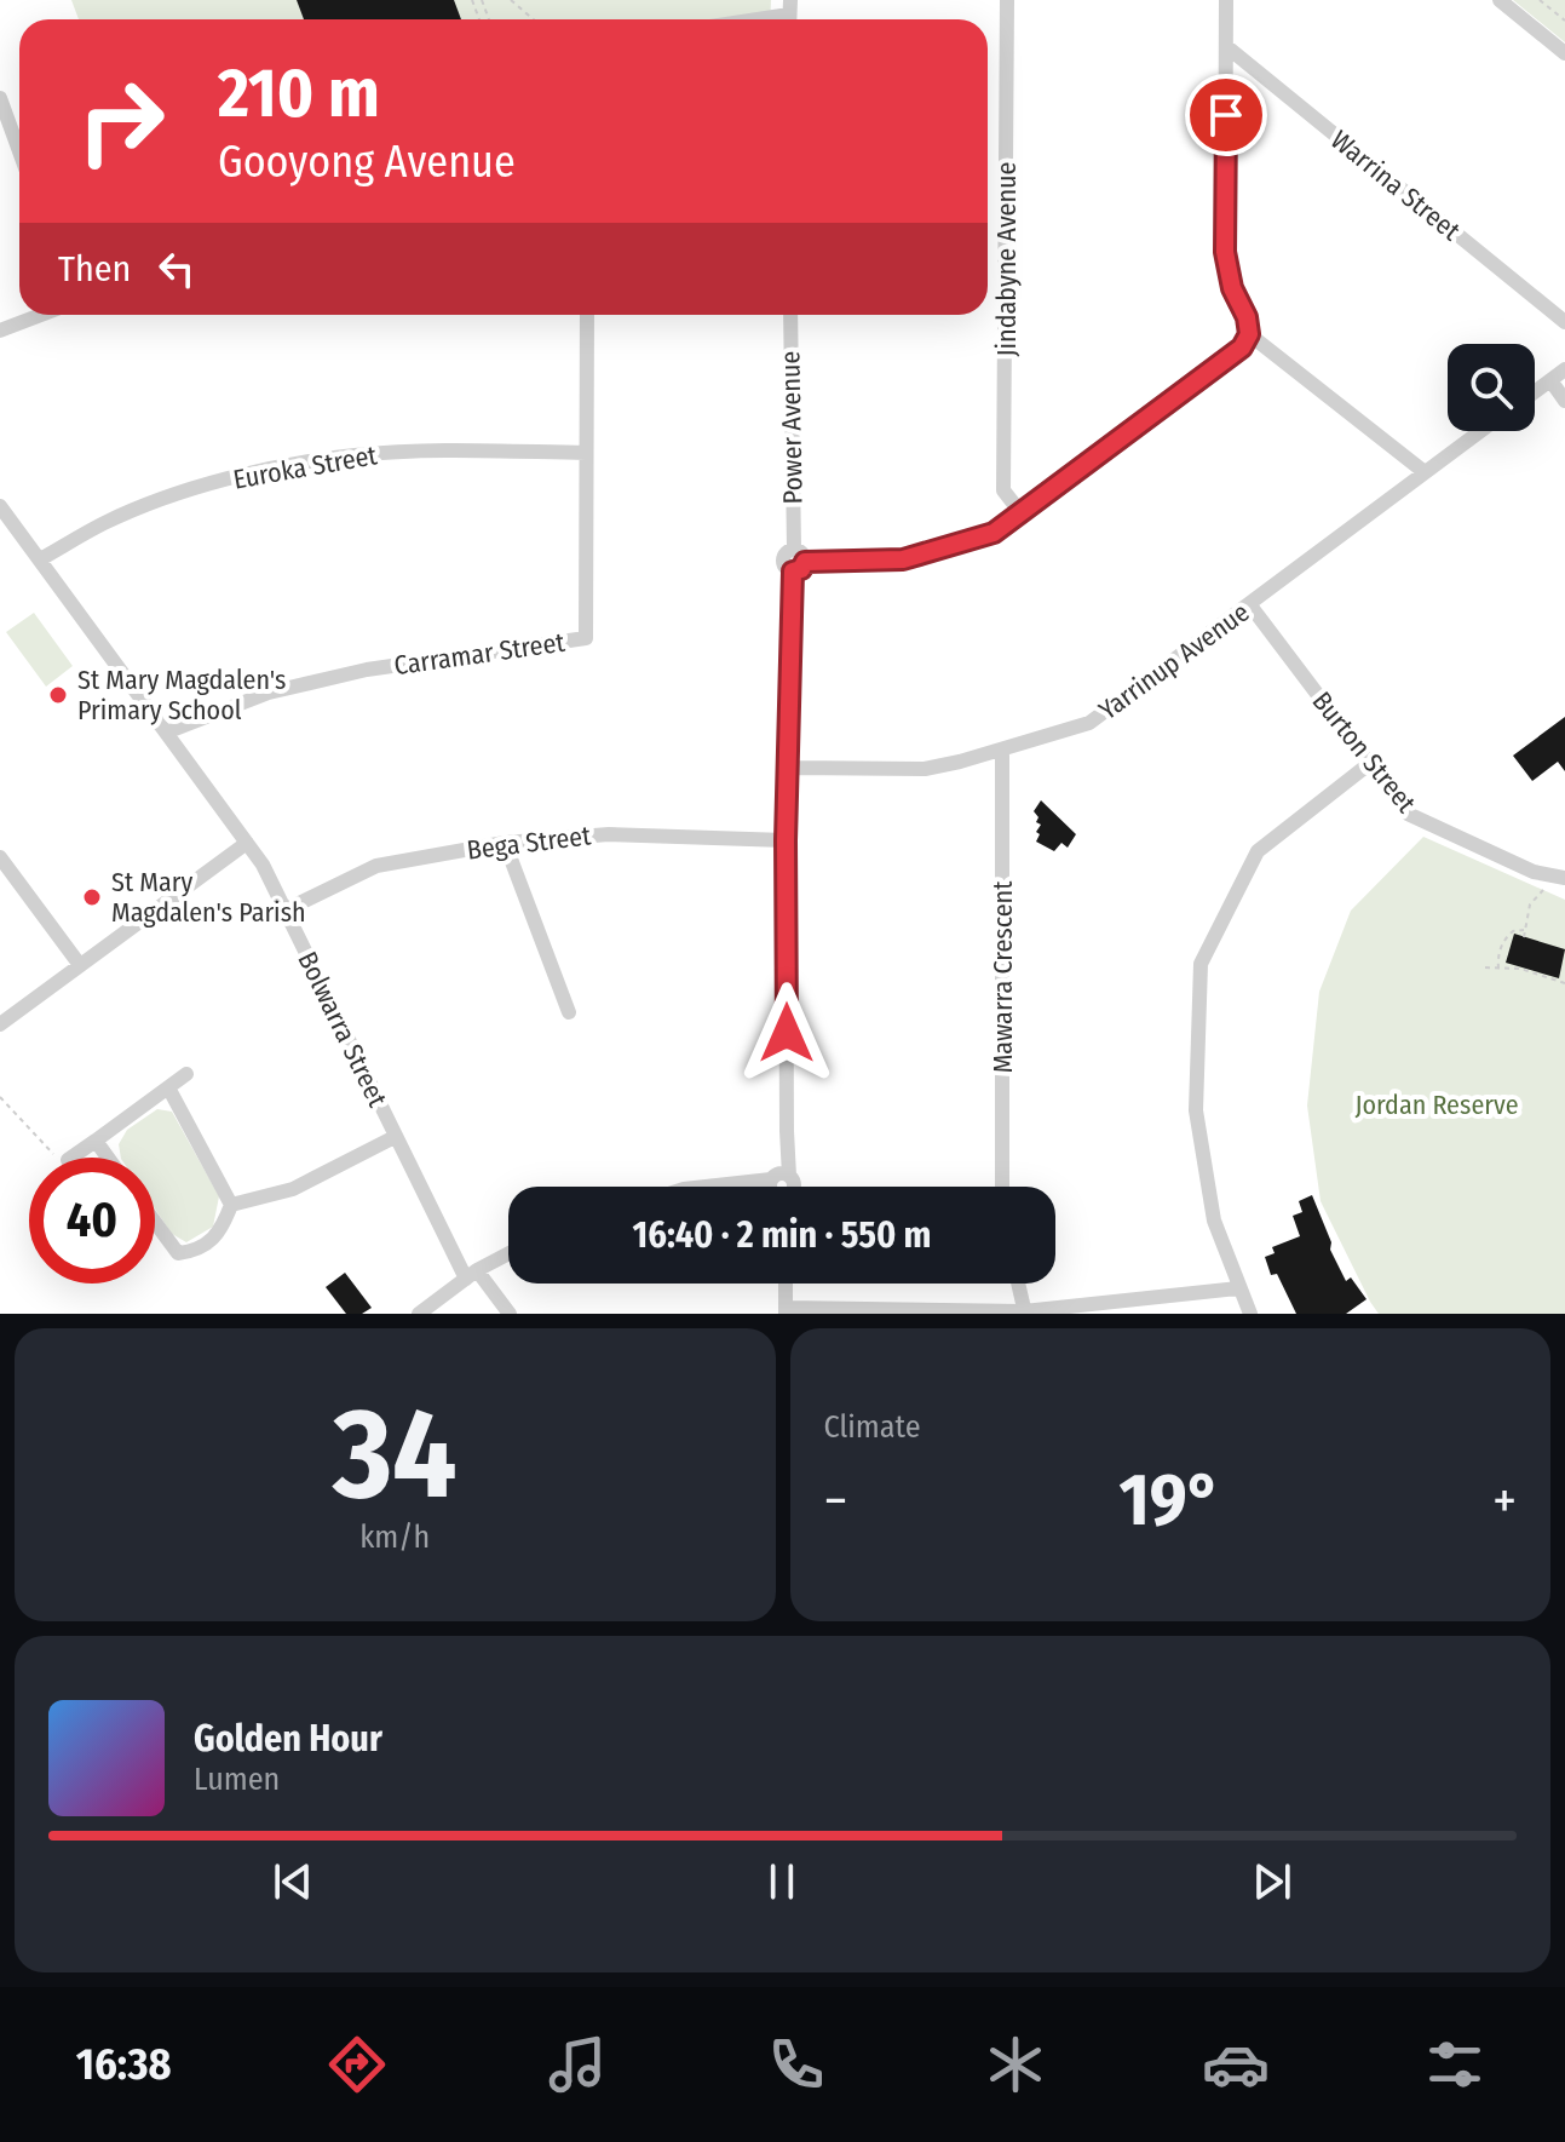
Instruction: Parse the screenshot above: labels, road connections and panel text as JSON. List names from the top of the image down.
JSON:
{
  "streets": {
    "street": [
      "Warrina Street",
      "Jindabyne Avenue",
      "Power Avenue",
      "Euroka Street",
      "Carramar Street",
      "Yarrinup Avenue",
      "Burton Street",
      "Bega Street",
      "Mawarra Crescent",
      "Bolwarra Street"
    ]
  },
  "crossings": [
    ["Power Avenue", "Yarrinup Avenue"],
    ["Power Avenue", "Bega Street"],
    ["Euroka Street", "Carramar Street"],
    ["Euroka Street", "Bolwarra Street"],
    ["Carramar Street", "Bolwarra Street"],
    ["Yarrinup Avenue", "Burton Street"],
    ["Yarrinup Avenue", "Mawarra Crescent"],
    ["Bega Street", "Bolwarra Street"]
  ],
  "parks": ["Jordan Reserve"],
  "places": ["St Mary Magdalen's Primary School", "St Mary Magdalen's Parish"],
  "page": {
    "turn": ["210 m", "Gooyong Avenue"],
    "then": "Then",
    "limit": "40",
    "trip": "16:40 · 2 min · 550 m",
    "tile": [
      ["34", "km/h"],
      "Climate"
    ],
    "heat": ["−", "19°", "+"],
    "song": ["Golden Hour", "Lumen"],
    "tabs": "16:38"
  }
}
